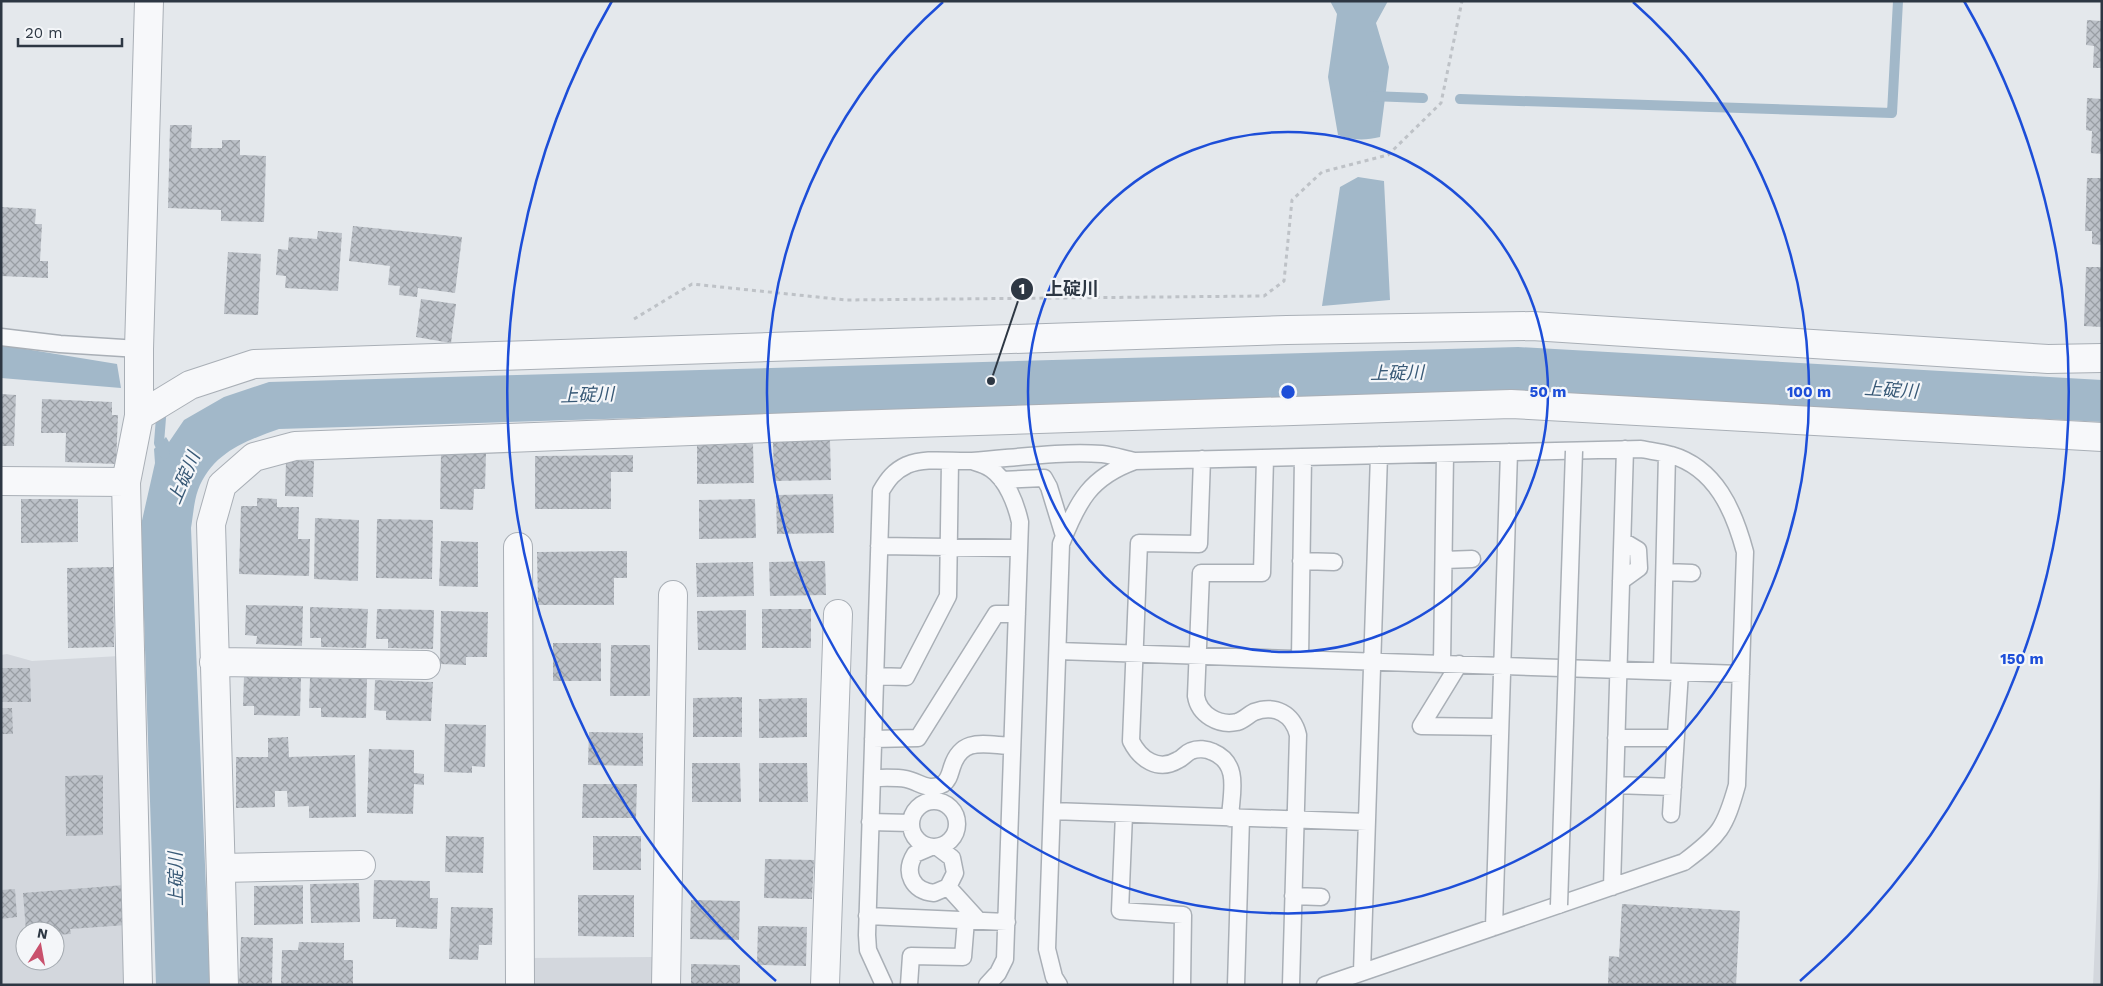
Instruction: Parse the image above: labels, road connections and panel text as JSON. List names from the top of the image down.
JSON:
{
  "water": ["上碇川"],
  "places": ["上碇川"],
  "scale_bar": "20 m",
  "north": "top",
  "rings": ["50 m", "100 m", "150 m"]
}
